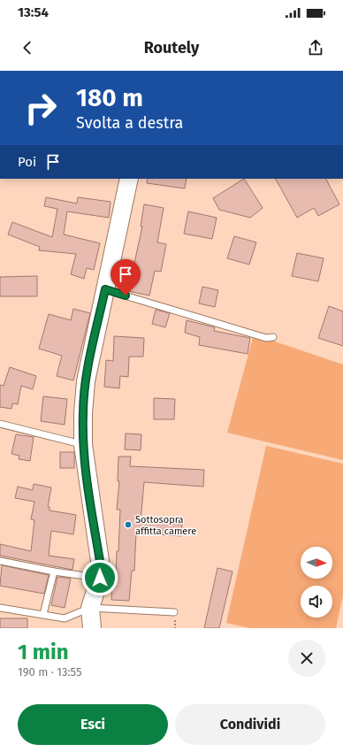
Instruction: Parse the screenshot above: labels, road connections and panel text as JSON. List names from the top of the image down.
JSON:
{
  "places": ["Sottosopra affitta camere"],
  "north": "right",
  "page": {
    "status": "13:54",
    "header": "Routely",
    "turn": ["180 m", "Svolta a destra"],
    "then": "Poi",
    "heading": ["1 min", "190 m · 13:55"],
    "buttons": ["Esci", "Condividi"]
  }
}
